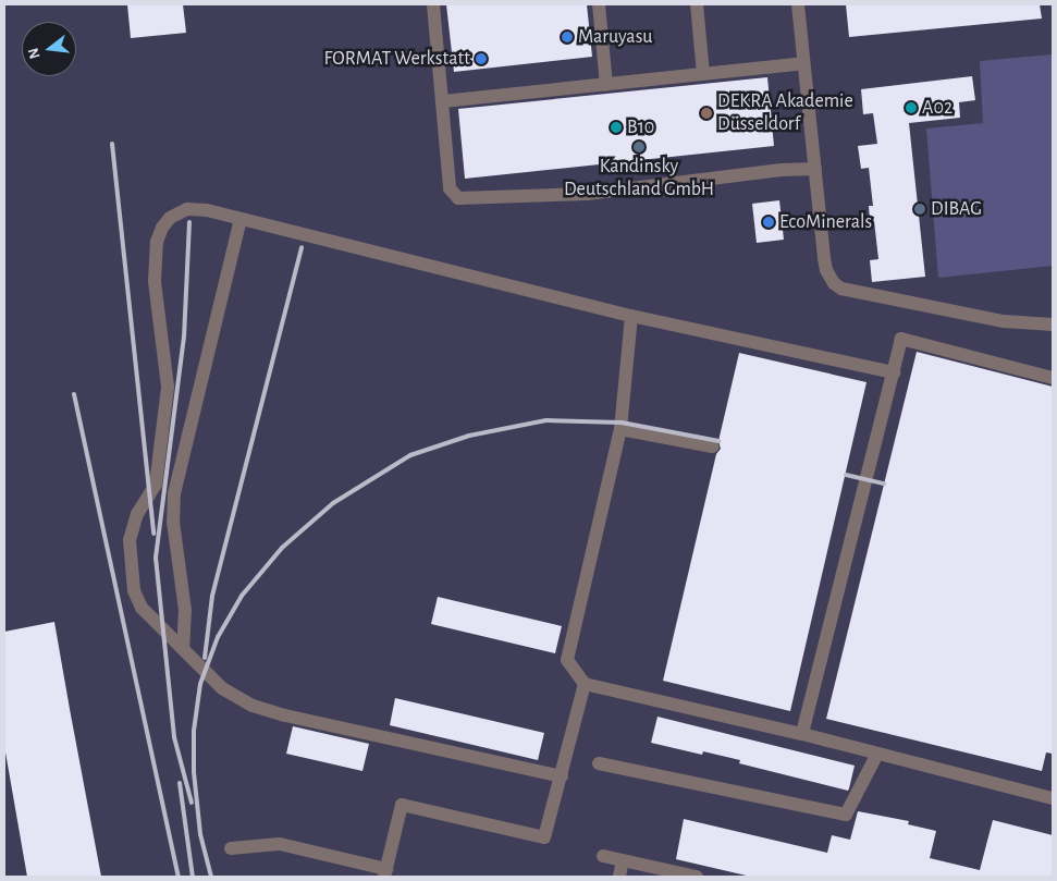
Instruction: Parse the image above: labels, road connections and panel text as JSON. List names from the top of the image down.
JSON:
{
  "places": [
    "Maruyasu",
    "FORMAT Werkstatt",
    "A02",
    "DEKRA Akademie Düsseldorf",
    "B10",
    "Kandinsky Deutschland GmbH",
    "DIBAG",
    "EcoMinerals"
  ],
  "north": "left"
}
